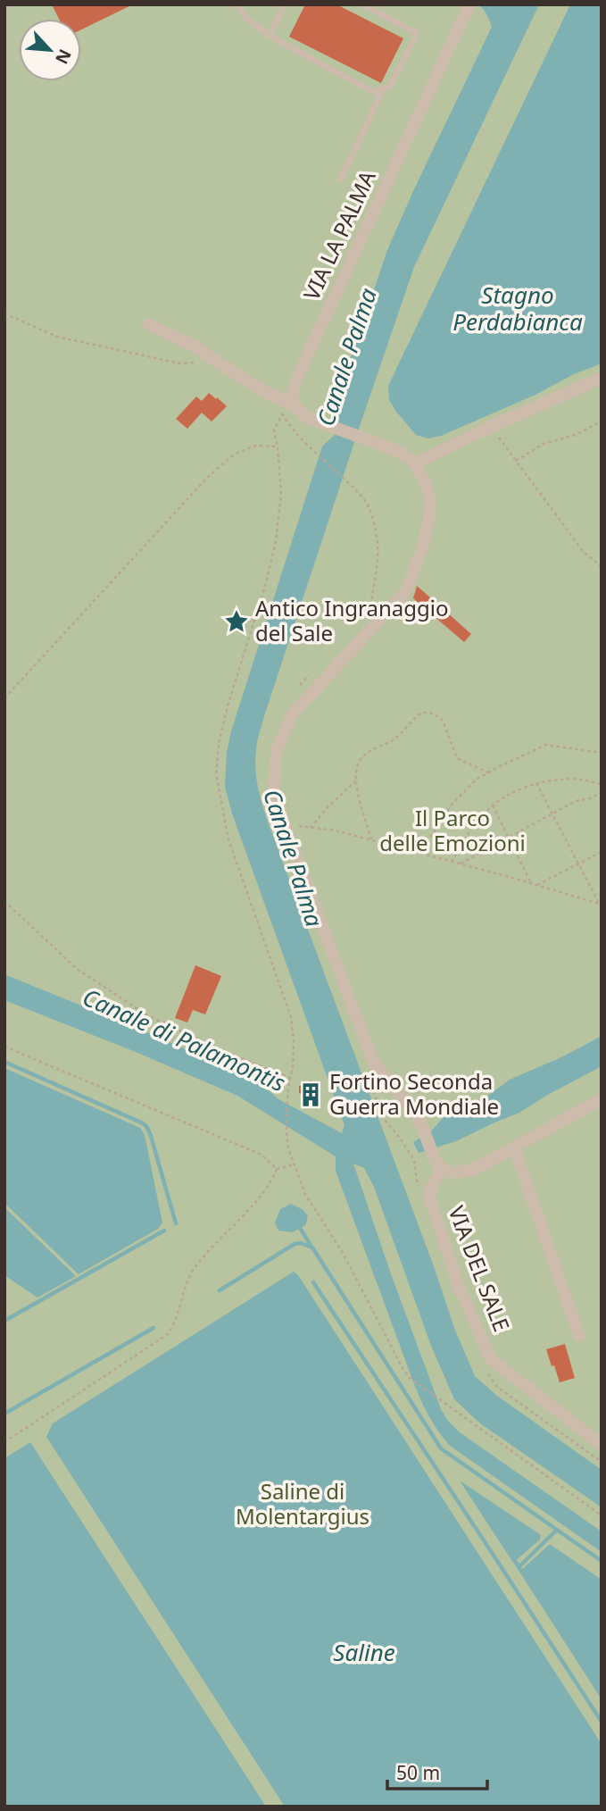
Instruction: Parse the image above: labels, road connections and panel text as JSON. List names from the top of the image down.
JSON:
{
  "streets": {
    "street": ["VIA LA PALMA", "VIA DEL SALE"]
  },
  "water": [
    "Stagno Perdabianca",
    "Canale Palma",
    "Canale di Palamontis",
    "Saline"
  ],
  "parks": ["Il Parco delle Emozioni", "Saline di Molentargius"],
  "places": {
    "place": ["Antico Ingranaggio del Sale"],
    "building": ["Fortino Seconda Guerra Mondiale"]
  },
  "scale_bar": "50 m",
  "north": "bottom right"
}
